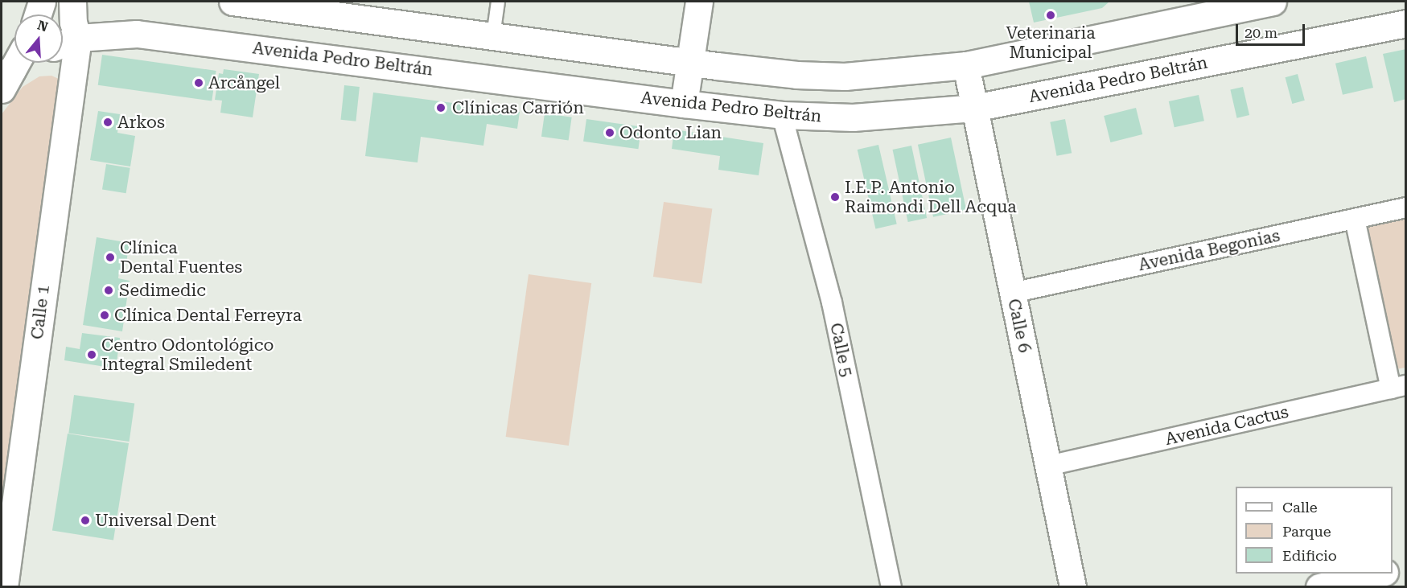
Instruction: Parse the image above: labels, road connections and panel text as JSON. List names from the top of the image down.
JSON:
{
  "streets": {
    "main road": ["Avenida Pedro Beltrán", "Calle 1"],
    "street": [
      "Avenida Begonias",
      "Calle 6",
      "Calle 5",
      "Avenida Cactus"
    ]
  },
  "crossings": [
    ["Avenida Pedro Beltrán", "Calle 1"],
    ["Avenida Pedro Beltrán", "Calle 6"],
    ["Avenida Pedro Beltrán", "Calle 5"],
    ["Avenida Begonias", "Calle 6"],
    ["Calle 6", "Avenida Cactus"]
  ],
  "places": [
    "Veterinaria Municipal",
    "Arcångel",
    "Clínicas Carrión",
    "Arkos",
    "Odonto Lian",
    "I.E.P. Antonio Raimondi Dell Acqua",
    "Clínica Dental Fuentes",
    "Sedimedic",
    "Clínica Dental Ferreyra",
    "Centro Odontológico Integral Smiledent",
    "Universal Dent"
  ],
  "legend": ["Calle", "Parque", "Edificio"],
  "scale_bar": "20 m",
  "north": "top"
}
